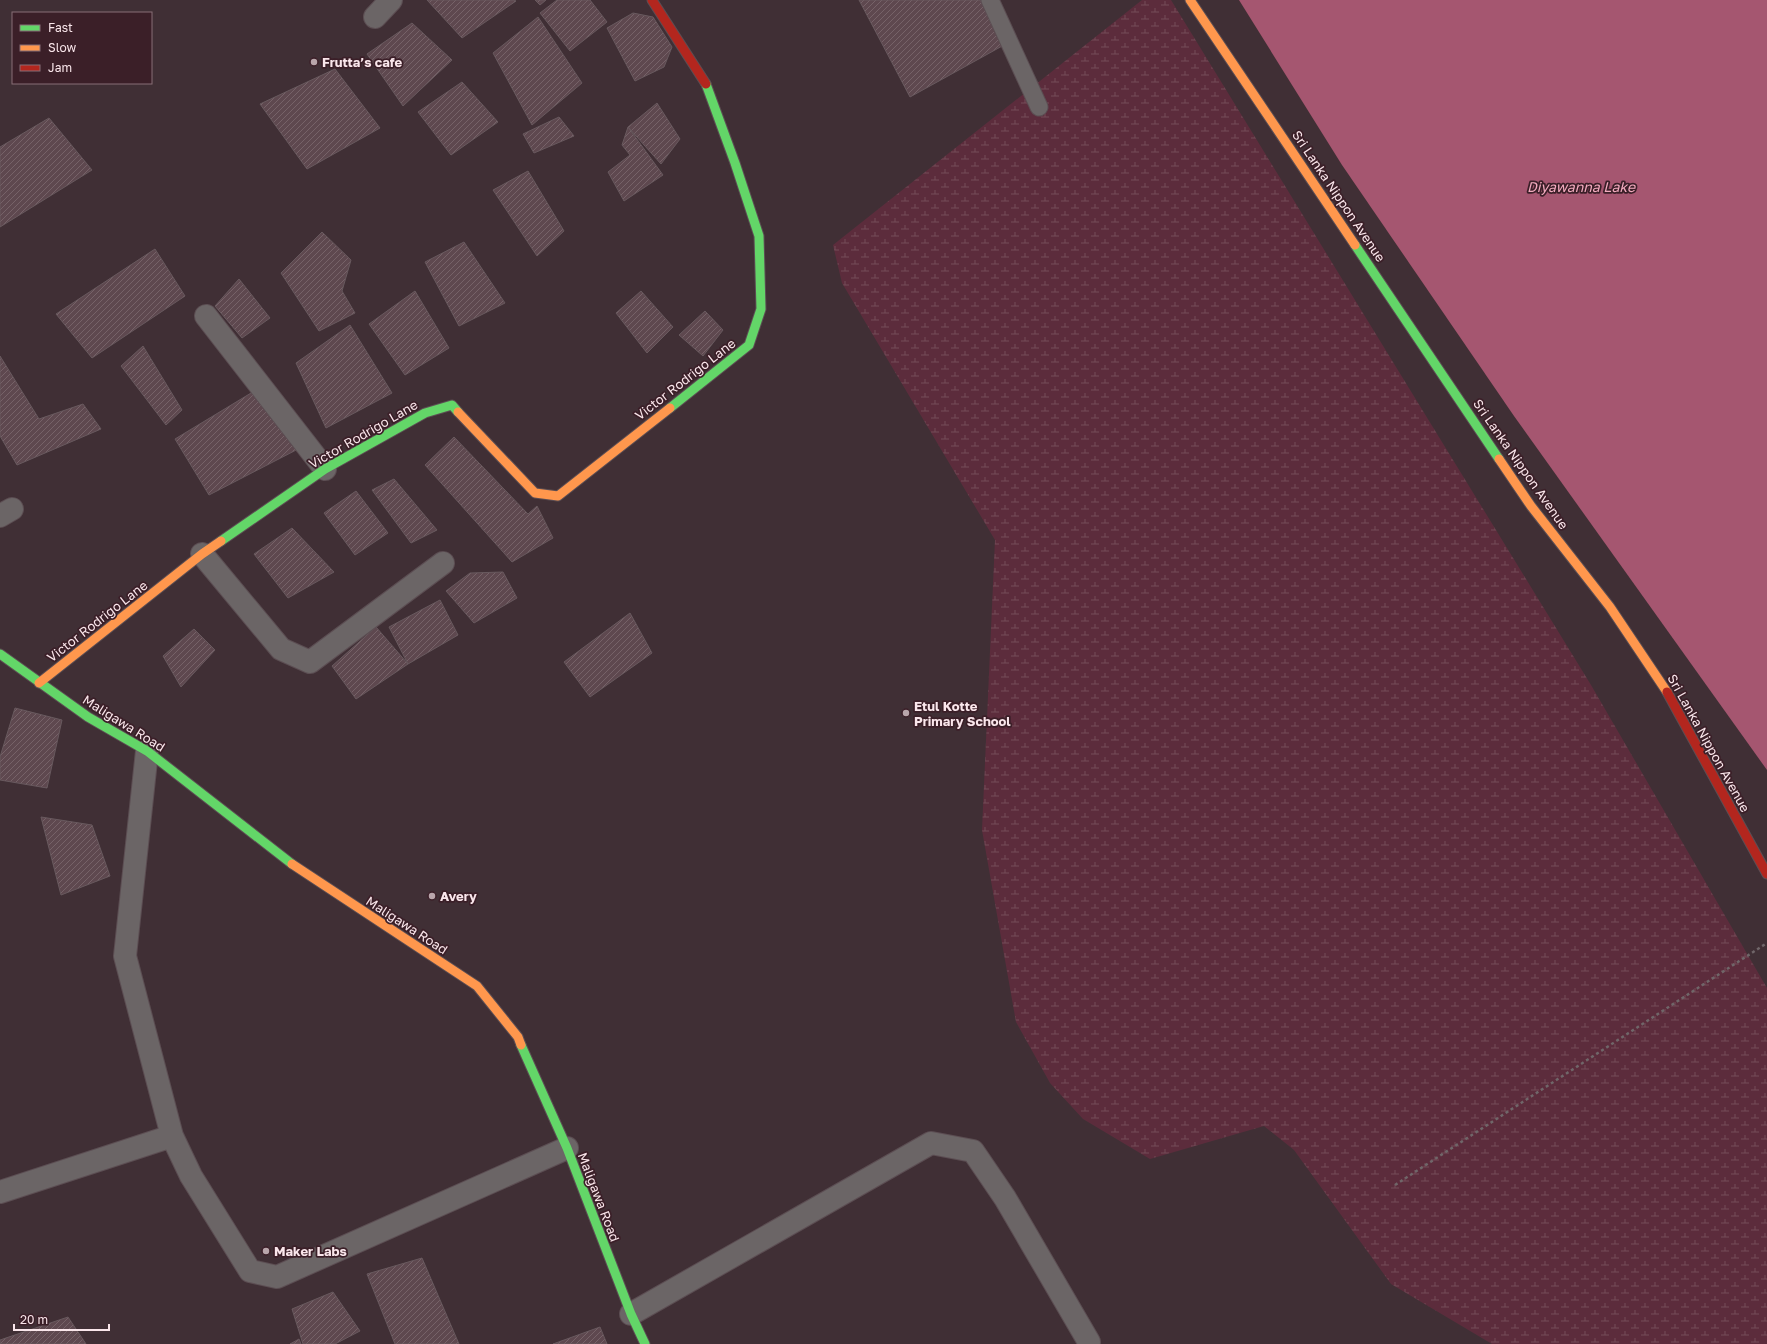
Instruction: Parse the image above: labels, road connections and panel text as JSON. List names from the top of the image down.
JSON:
{
  "streets": {
    "street": ["Sri Lanka Nippon Avenue", "Victor Rodrigo Lane", "Maligawa Road"]
  },
  "crossings": [
    ["Victor Rodrigo Lane", "Maligawa Road"]
  ],
  "water": ["Diyawanna Lake"],
  "places": [
    "Frutta’s cafe",
    "Etul Kotte Primary School",
    "Avery",
    "Maker Labs"
  ],
  "legend": ["Fast", "Slow", "Jam"],
  "scale_bar": "20 m"
}
